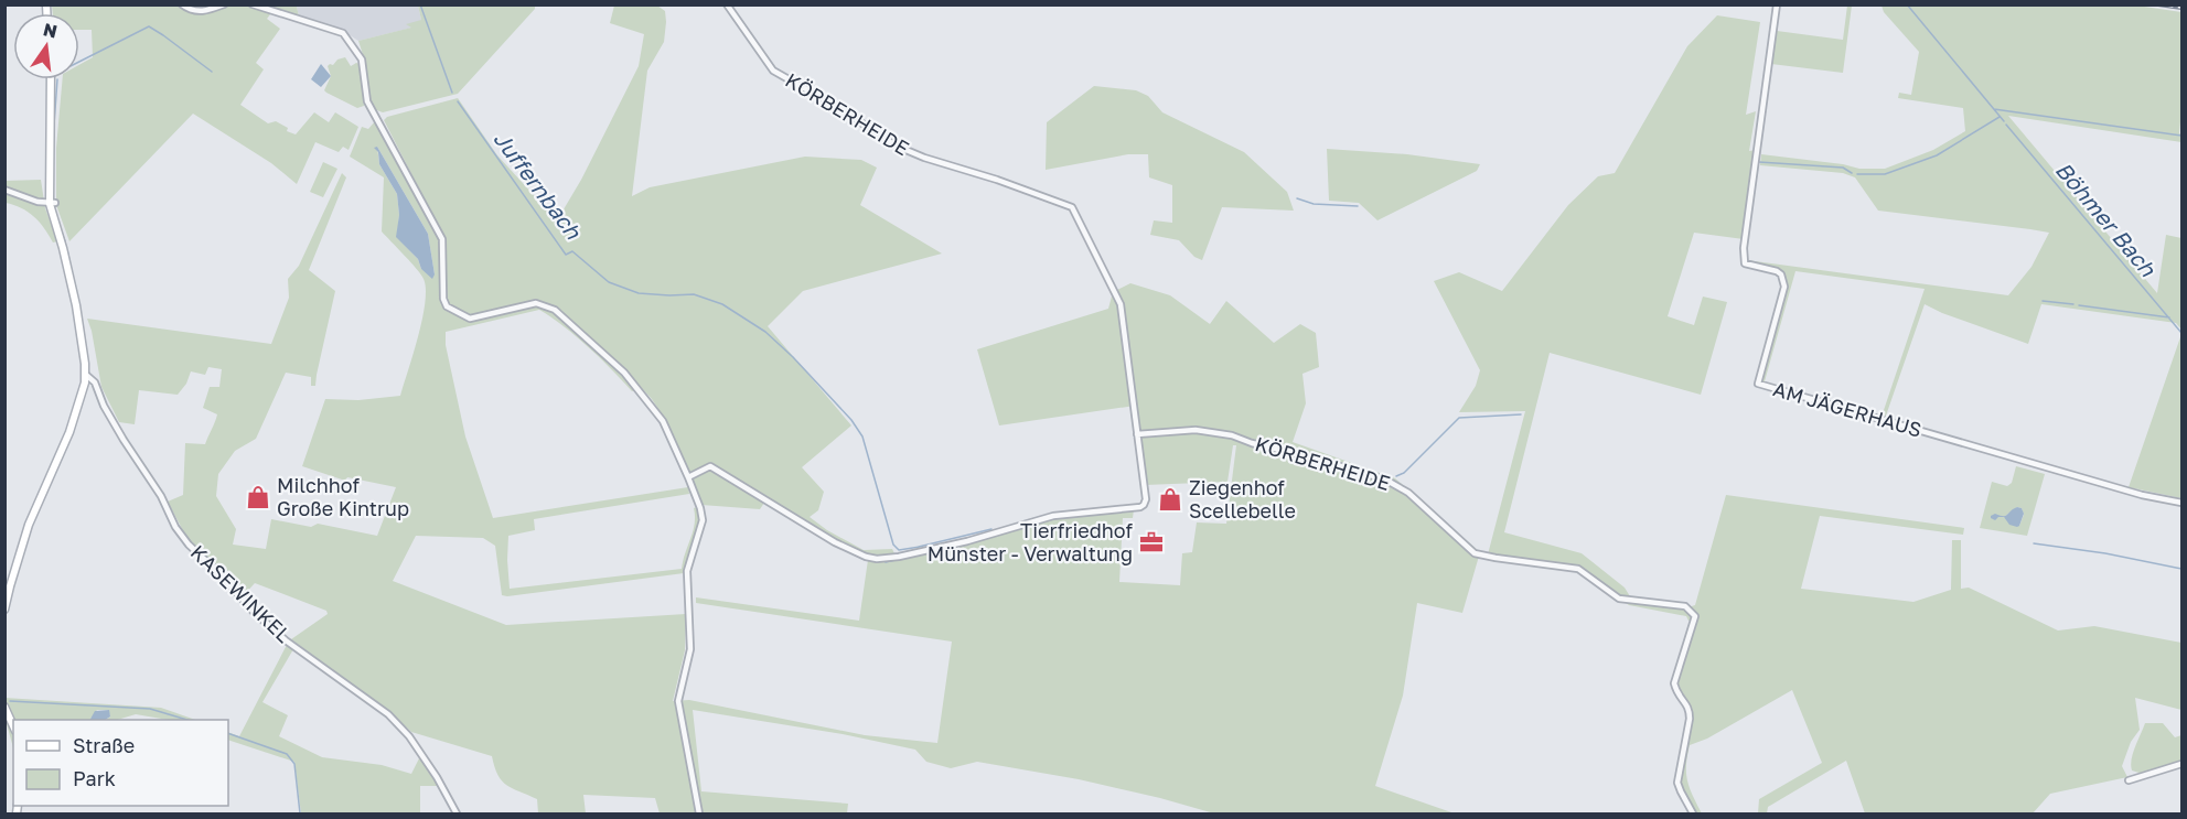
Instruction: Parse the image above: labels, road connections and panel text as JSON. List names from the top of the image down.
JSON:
{
  "streets": {
    "street": ["KÖRBERHEIDE", "AM JÄGERHAUS", "KASEWINKEL"]
  },
  "water": ["Juffernbach", "Böhmer Bach"],
  "places": {
    "shop": ["Milchhof Große Kintrup", "Ziegenhof Scellebelle"],
    "office": ["Tierfriedhof Münster - Verwaltung"]
  },
  "legend": ["Straße", "Park"],
  "north": "top"
}
